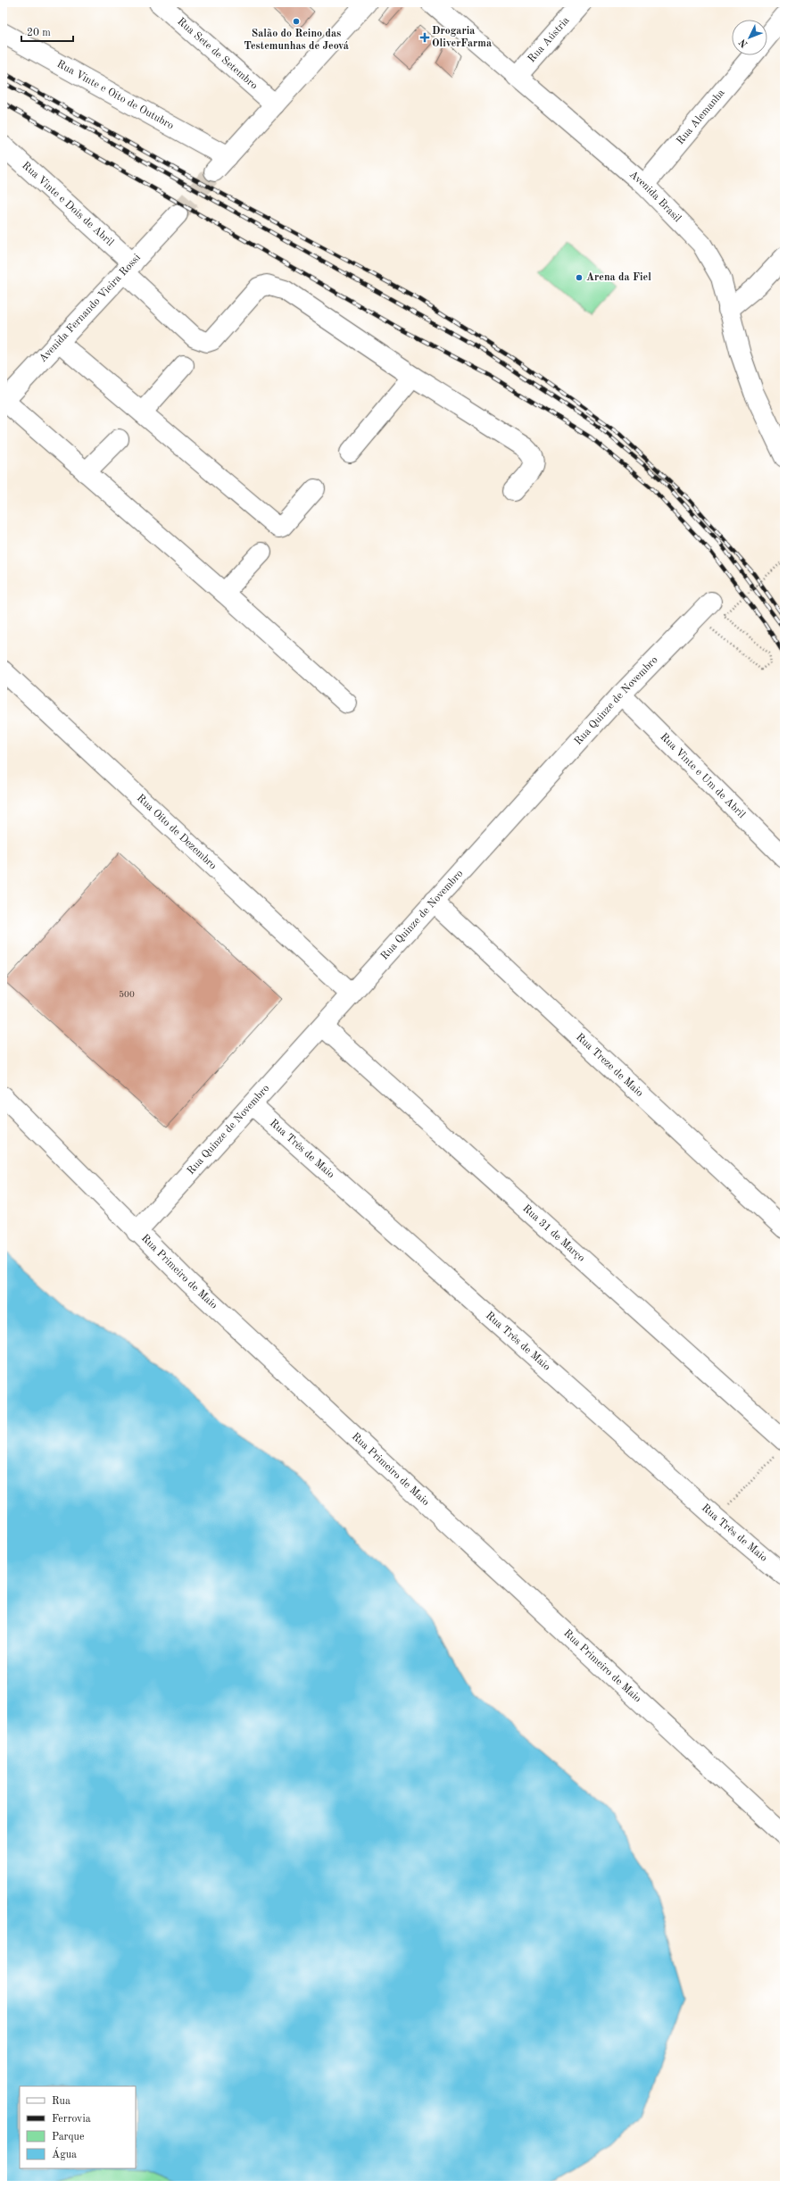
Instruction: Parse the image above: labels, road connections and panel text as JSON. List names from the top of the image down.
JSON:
{
  "streets": {
    "street": [
      "Rua Aústria",
      "Rua Sete de Setembro",
      "Rua Vinte e Oito de Outubro",
      "Rua Alemanha",
      "Avenida Brasil",
      "Rua Vinte e Dois de Abril",
      "Avenida Fernando Vieira Rossi",
      "Rua Quinze de Novembro",
      "Rua Vinte e Um de Abril",
      "Rua Oito de Dezembro",
      "Rua Treze de Maio",
      "Rua Três de Maio",
      "Rua 31 de Março",
      "Rua Primeiro de Maio"
    ]
  },
  "crossings": [
    ["Rua Aústria", "Avenida Brasil"],
    ["Rua Alemanha", "Avenida Brasil"],
    ["Rua Vinte e Dois de Abril", "Avenida Fernando Vieira Rossi"],
    ["Rua Quinze de Novembro", "Rua Vinte e Um de Abril"],
    ["Rua Quinze de Novembro", "Rua Oito de Dezembro"],
    ["Rua Quinze de Novembro", "Rua Treze de Maio"],
    ["Rua Quinze de Novembro", "Rua Três de Maio"],
    ["Rua Quinze de Novembro", "Rua 31 de Março"],
    ["Rua Quinze de Novembro", "Rua Primeiro de Maio"]
  ],
  "places": {
    "other": ["Salão do Reino das Testemunhas de Jeová", "Arena da Fiel"],
    "health": ["Drogaria OliverFarma"]
  },
  "house_numbers": ["500"],
  "legend": [
    "Rua",
    "Ferrovia",
    "Parque",
    "Água"
  ],
  "scale_bar": "20 m",
  "north": "bottom left"
}
